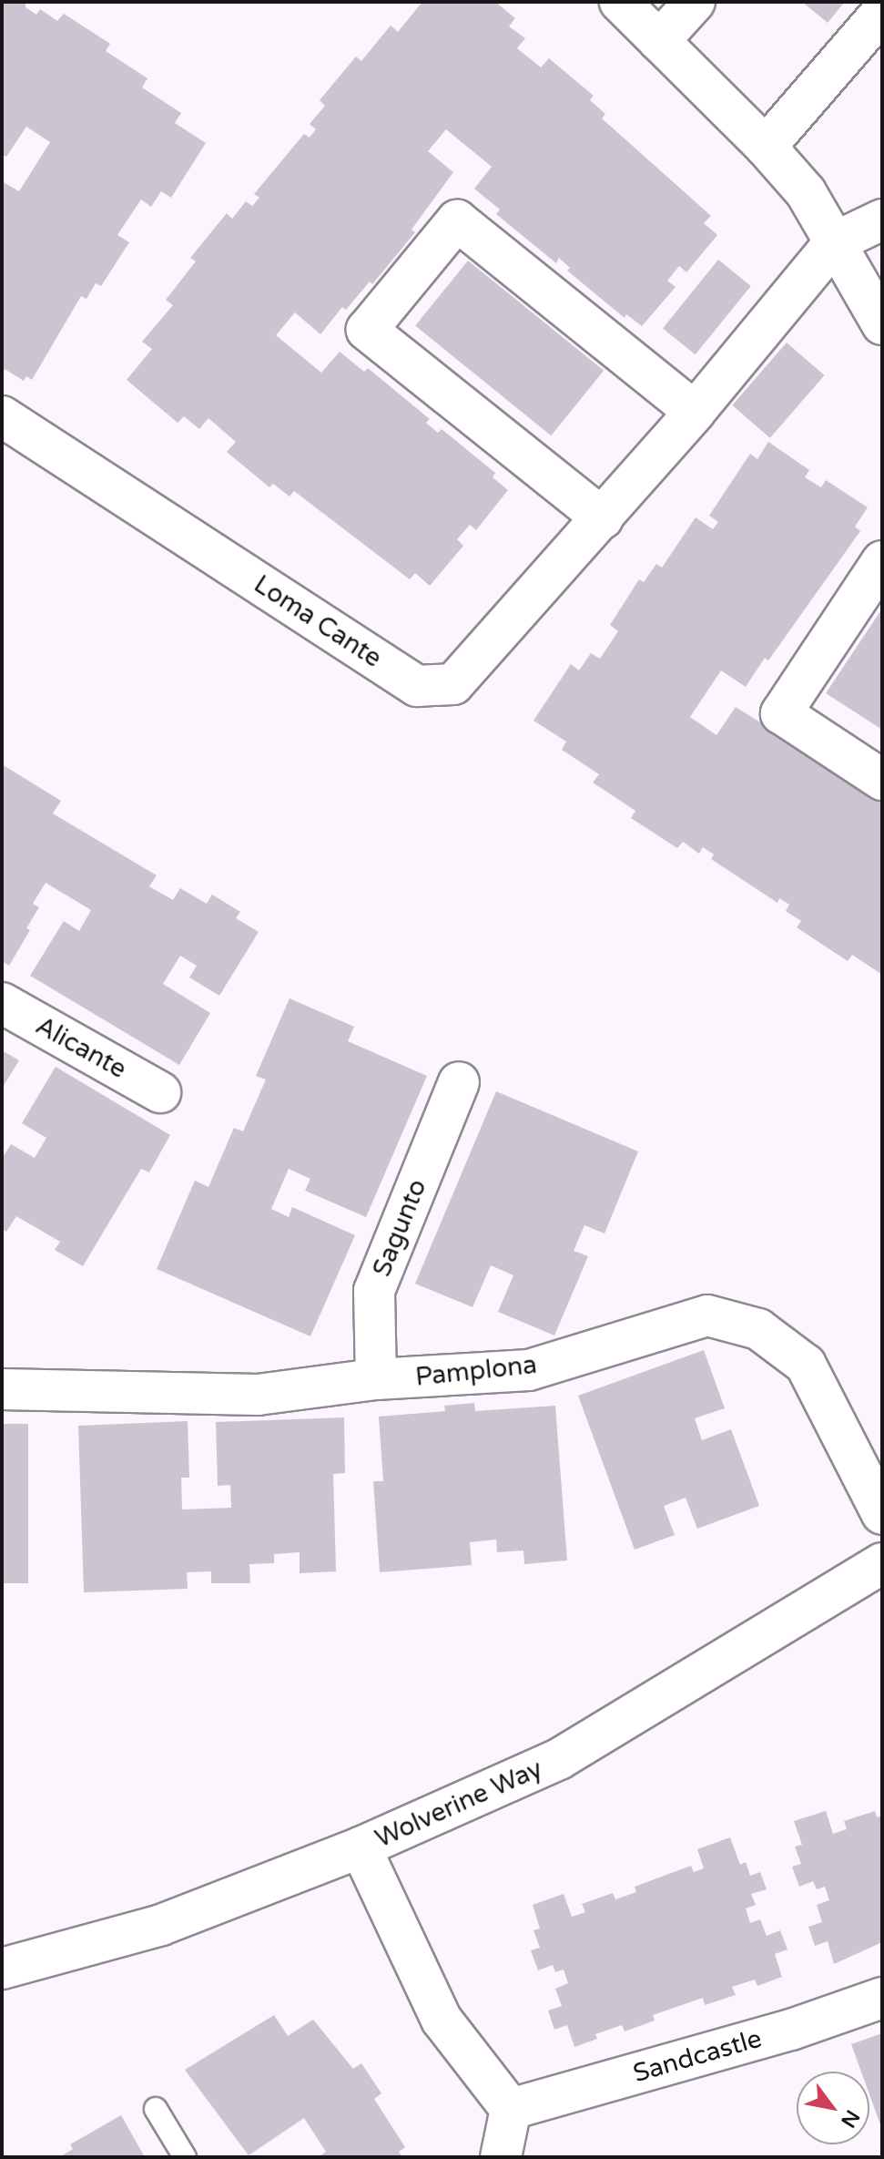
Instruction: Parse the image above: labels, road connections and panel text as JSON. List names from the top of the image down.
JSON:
{
  "streets": {
    "street": [
      "Loma Cante",
      "Alicante",
      "Sagunto",
      "Pamplona",
      "Wolverine Way",
      "Sandcastle"
    ]
  },
  "crossings": [
    ["Sagunto", "Pamplona"]
  ],
  "north": "bottom right"
}
